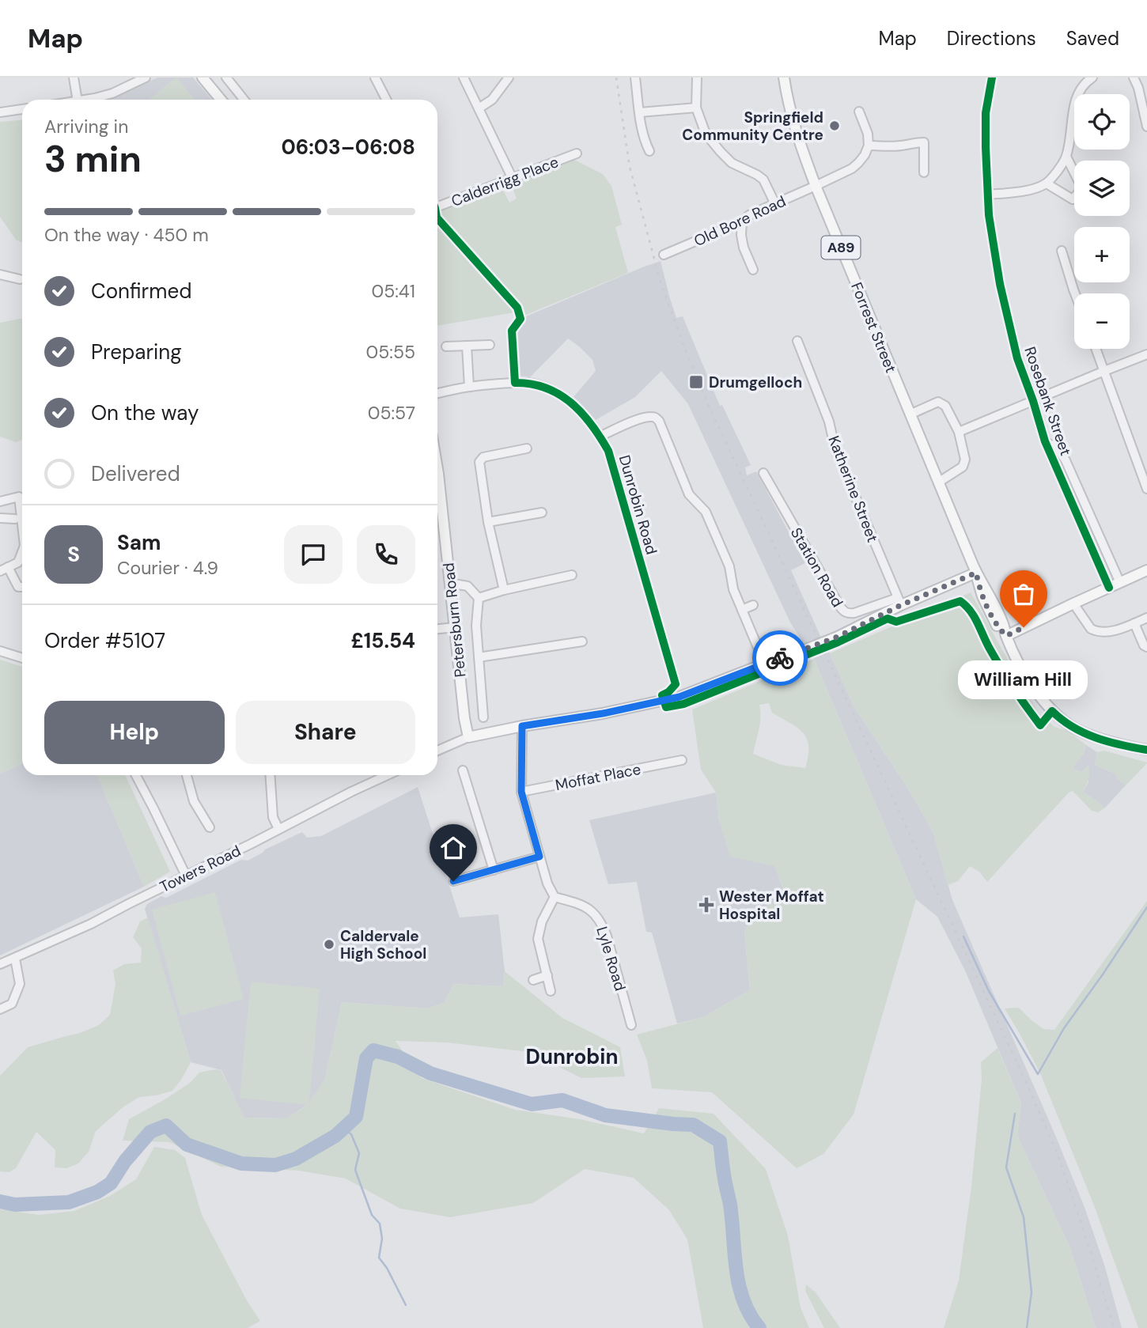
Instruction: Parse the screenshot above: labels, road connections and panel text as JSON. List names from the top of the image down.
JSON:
{
  "streets": {
    "main road": ["A89", "Forrest Street", "Petersburn Road"],
    "street": [
      "Calderrigg Place",
      "Old Bore Road",
      "Rosebank Street",
      "Katherine Street",
      "Dunrobin Road",
      "Station Road",
      "Moffat Place",
      "Towers Road",
      "Lyle Road"
    ]
  },
  "crossings": [
    ["Old Bore Road", "Forrest Street"],
    ["Katherine Street", "Station Road"]
  ],
  "districts": ["Dunrobin"],
  "places": {
    "other": ["Springfield Community Centre", "William Hill", "Caldervale High School"],
    "transit": ["Drumgelloch"],
    "health": ["Wester Moffat Hospital"]
  },
  "page": {
    "header": "Map",
    "nav": ["Map", "Directions", "Saved"],
    "map_buttons": ["+", "−"],
    "heading": ["3 min", "Arriving in", "06:03–06:08"],
    "panel": [
      "Sam",
      "Courier · 4.9",
      "Order #5107",
      "£15.54"
    ],
    "bar": "On the way · 450 m",
    "list": [
      ["Confirmed", "05:41"],
      ["Preparing", "05:55"],
      ["On the way", "05:57"],
      "Delivered"
    ],
    "round": "S",
    "bubble": "William Hill",
    "buttons": ["Help", "Share"]
  }
}
